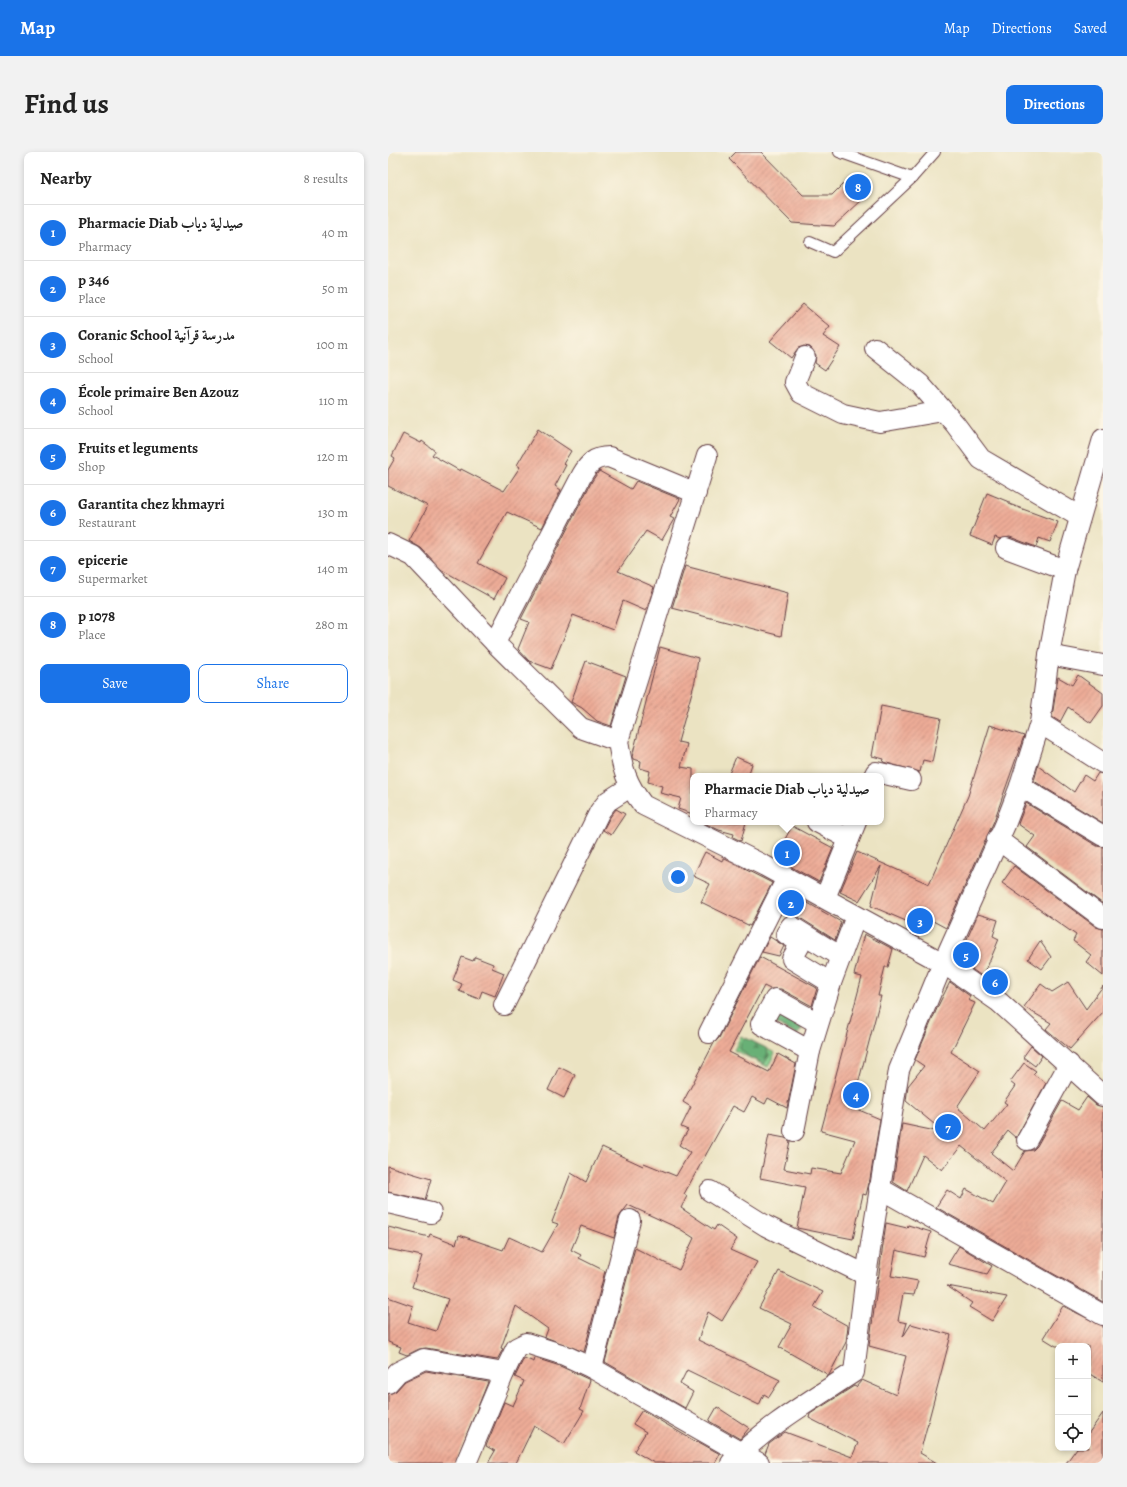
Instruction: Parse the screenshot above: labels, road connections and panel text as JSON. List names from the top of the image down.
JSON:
{
  "page": {
    "header": "Map",
    "nav": ["Map", "Directions", "Saved"],
    "title": "Find us",
    "buttons": [
      "Directions",
      ["Save", "Share"]
    ],
    "heading": ["Nearby", "8 results"],
    "pins": [
      "8",
      "1",
      "2",
      "3",
      "5",
      "6",
      "4",
      "7"
    ],
    "list": [
      {
        "mark": "1",
        "name": "Pharmacie Diab صيدلية دياب",
        "note": "Pharmacy",
        "value": "40 m"
      },
      {
        "mark": "2",
        "name": "p 346",
        "note": "Place",
        "value": "50 m"
      },
      {
        "mark": "3",
        "name": "Coranic School مدرسة قرآنية",
        "note": "School",
        "value": "100 m"
      },
      {
        "mark": "4",
        "name": "École primaire Ben Azouz",
        "note": "School",
        "value": "110 m"
      },
      {
        "mark": "5",
        "name": "Fruits et leguments",
        "note": "Shop",
        "value": "120 m"
      },
      {
        "mark": "6",
        "name": "Garantita chez khmayri",
        "note": "Restaurant",
        "value": "130 m"
      },
      {
        "mark": "7",
        "name": "epicerie",
        "note": "Supermarket",
        "value": "140 m"
      },
      {
        "mark": "8",
        "name": "p 1078",
        "note": "Place",
        "value": "280 m"
      }
    ],
    "popup": ["Pharmacie Diab صيدلية دياب", "Pharmacy"],
    "map_buttons": ["+", "−"]
  }
}
